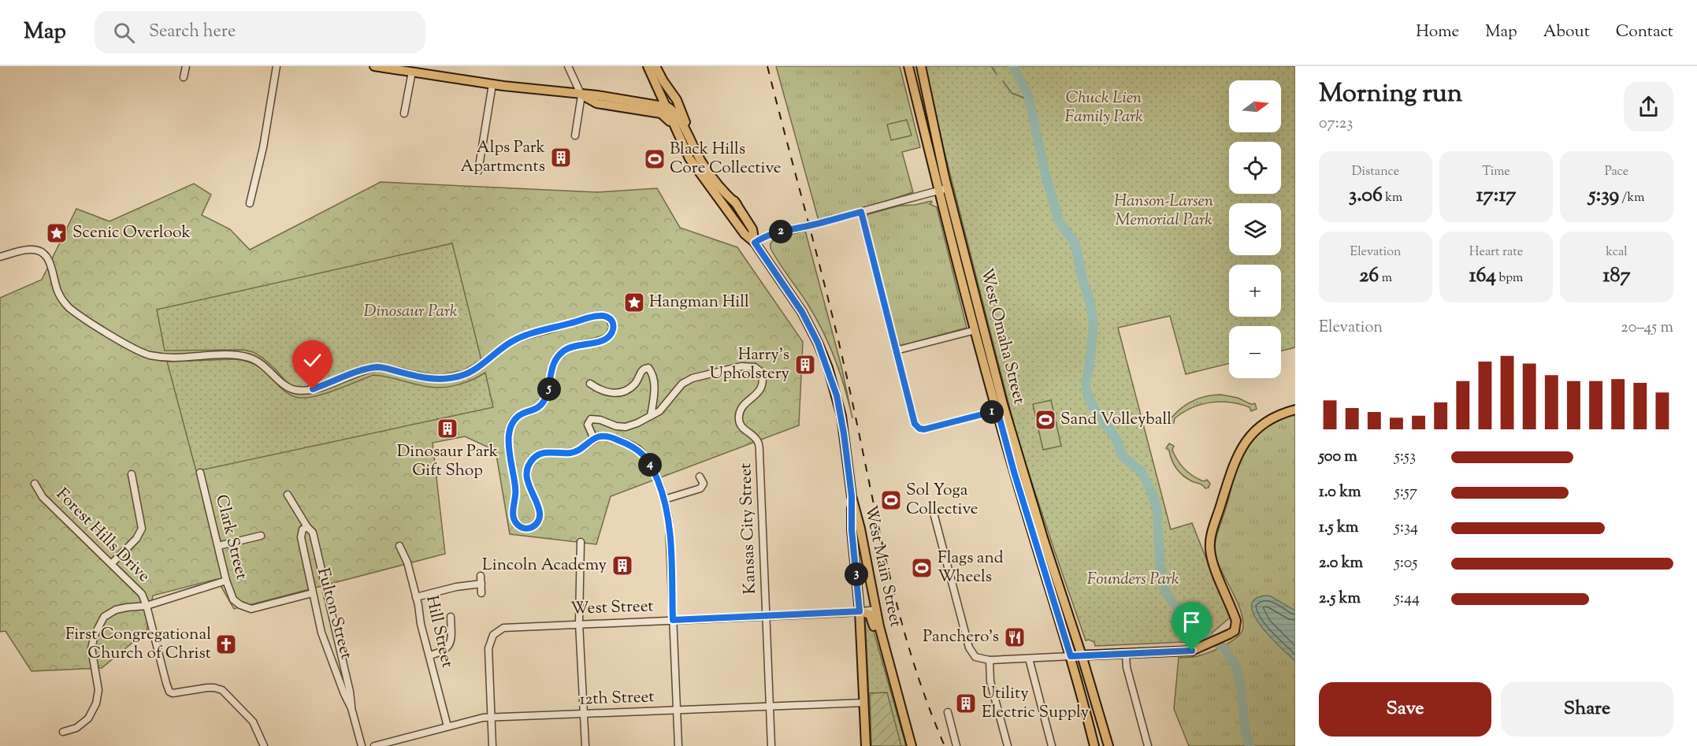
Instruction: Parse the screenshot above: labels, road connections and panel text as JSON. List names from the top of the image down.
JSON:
{
  "streets": {
    "main road": ["West Omaha Street", "West Main Street"],
    "street": [
      "Kansas City Street",
      "Forest Hills Drive",
      "Clark Street",
      "West Street",
      "Fulton Street",
      "Hill Street",
      "12th Street"
    ]
  },
  "crossings": [
    ["Kansas City Street", "West Street"],
    ["Kansas City Street", "12th Street"],
    ["Clark Street", "Fulton Street"],
    ["West Main Street", "West Street"],
    ["West Street", "12th Street"],
    ["Hill Street", "12th Street"]
  ],
  "parks": [
    "Chuck Lien Family Park",
    "Hanson-Larsen Memorial Park",
    "Dinosaur Park",
    "Founders Park"
  ],
  "places": {
    "building": [
      "Alps Park Apartments",
      "Harry's Upholstery",
      "Dinosaur Park Gift Shop",
      "Lincoln Academy",
      "Utility Electric Supply"
    ],
    "sports": [
      "Black Hills Core Collective",
      "Sand Volleyball",
      "Sol Yoga Collective",
      "Flags and Wheels"
    ],
    "place": ["Scenic Overlook", "Hangman Hill"],
    "restaurant": ["Panchero's"],
    "church": ["First Congregational Church of Christ"]
  },
  "north": "right",
  "page": {
    "header": "Map",
    "search": "Search here",
    "nav": [
      "Home",
      "Map",
      "About",
      "Contact"
    ],
    "heading": ["Morning run", "07:23"],
    "map_buttons": ["+", "−"],
    "stats": [
      ["Distance", "3.06 km"],
      ["Time", "17:17"],
      ["Pace", "5:39 /km"],
      ["Elevation", "26 m"],
      ["Heart rate", "164 bpm"],
      ["kcal", "187"]
    ],
    "pins": [
      "2",
      "5",
      "1",
      "4",
      "3"
    ],
    "chart": ["Elevation", "20–45 m"],
    "list": [
      {
        "name": "500 m",
        "note": "5:53"
      },
      {
        "name": "1.0 km",
        "note": "5:57"
      },
      {
        "name": "1.5 km",
        "note": "5:34"
      },
      {
        "name": "2.0 km",
        "note": "5:05"
      },
      {
        "name": "2.5 km",
        "note": "5:44"
      }
    ],
    "buttons": ["Save", "Share"]
  }
}
